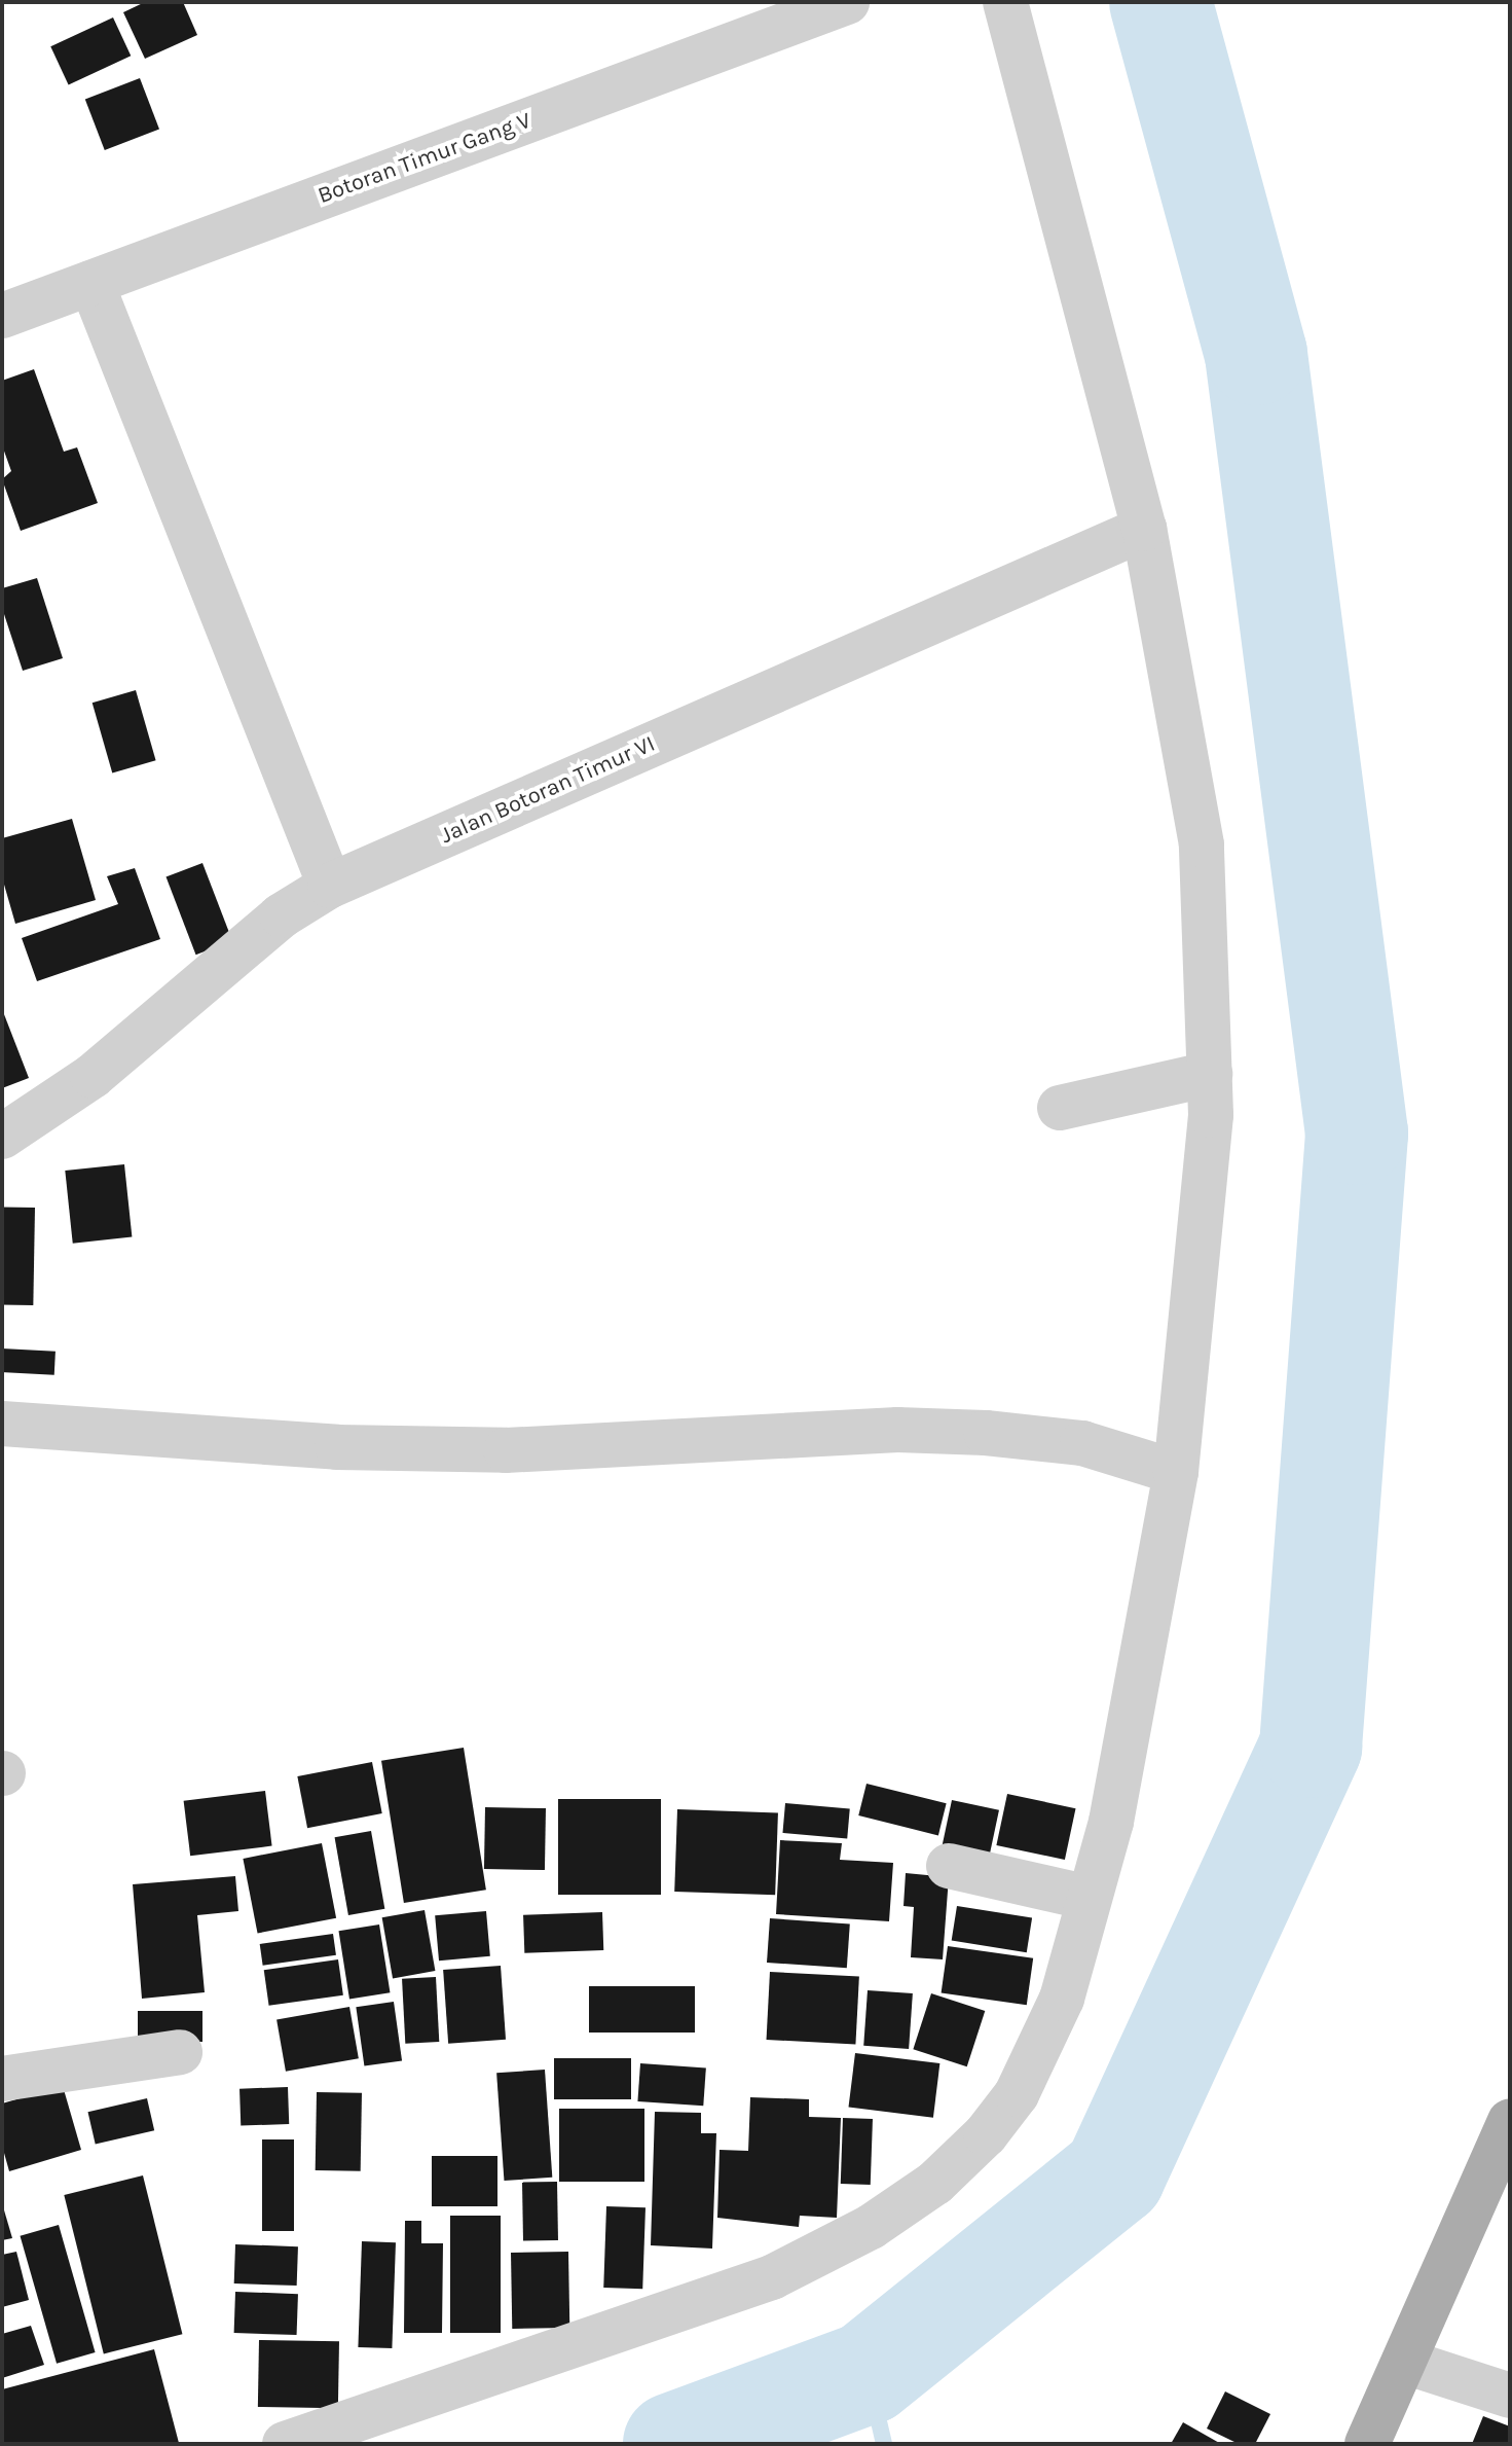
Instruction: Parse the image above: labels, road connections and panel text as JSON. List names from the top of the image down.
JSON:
{
  "streets": {
    "street": ["Botoran Timur Gang V", "Jalan Botoran Timur VI"]
  }
}
